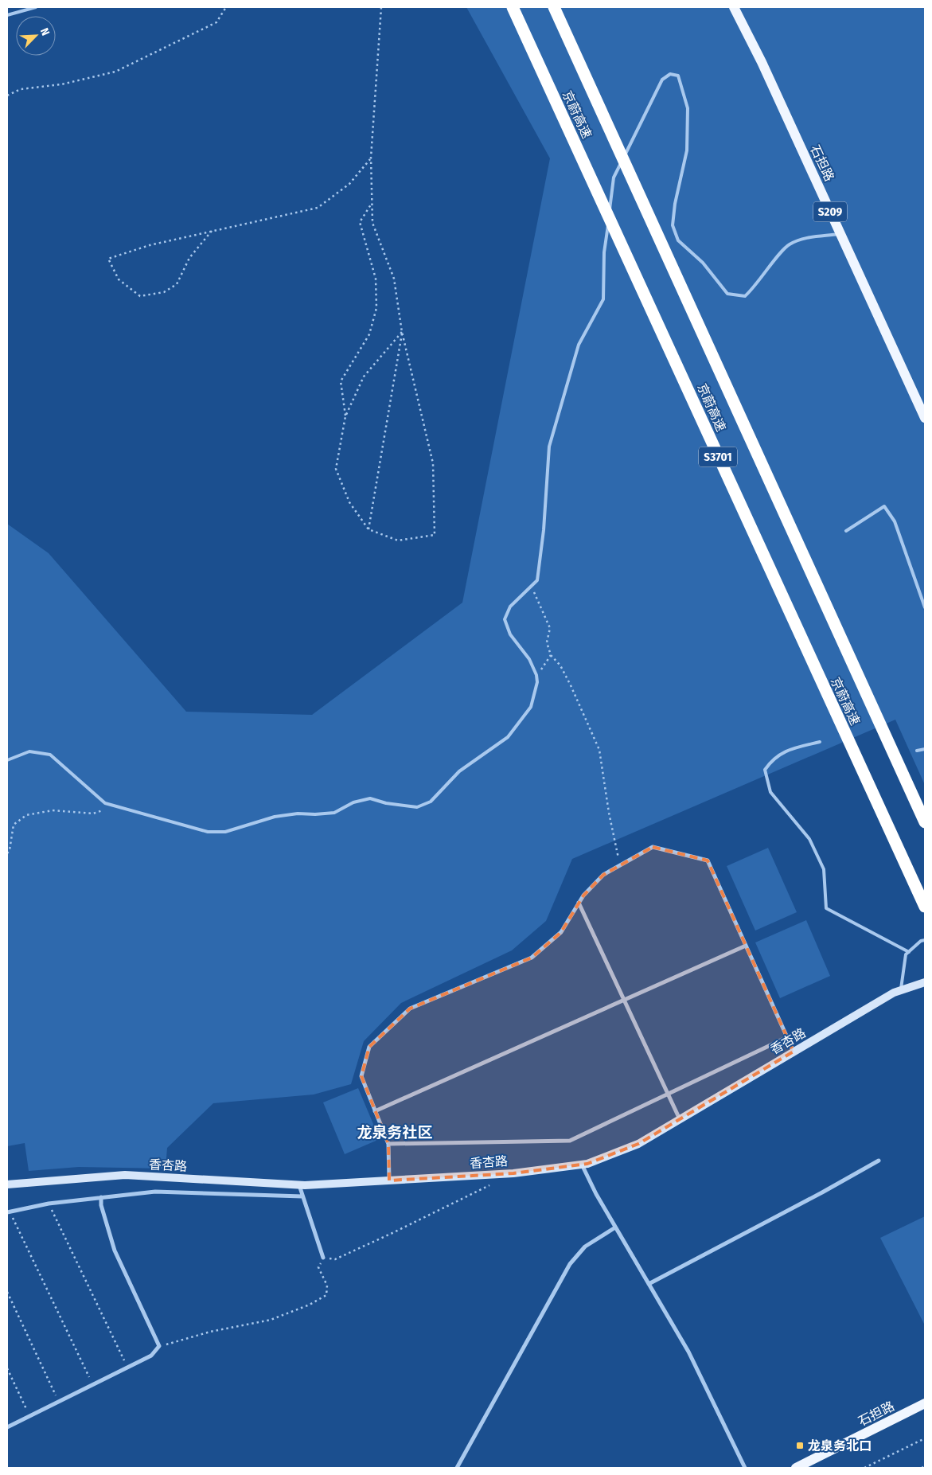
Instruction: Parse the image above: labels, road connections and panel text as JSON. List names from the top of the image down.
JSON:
{
  "streets": {
    "highway": ["京蔚高速", "S3701"],
    "main road": ["石担路", "S209"],
    "street": ["香杏路"]
  },
  "districts": ["龙泉务社区"],
  "places": {
    "transit": ["龙泉务北口"]
  },
  "north": "top right"
}
